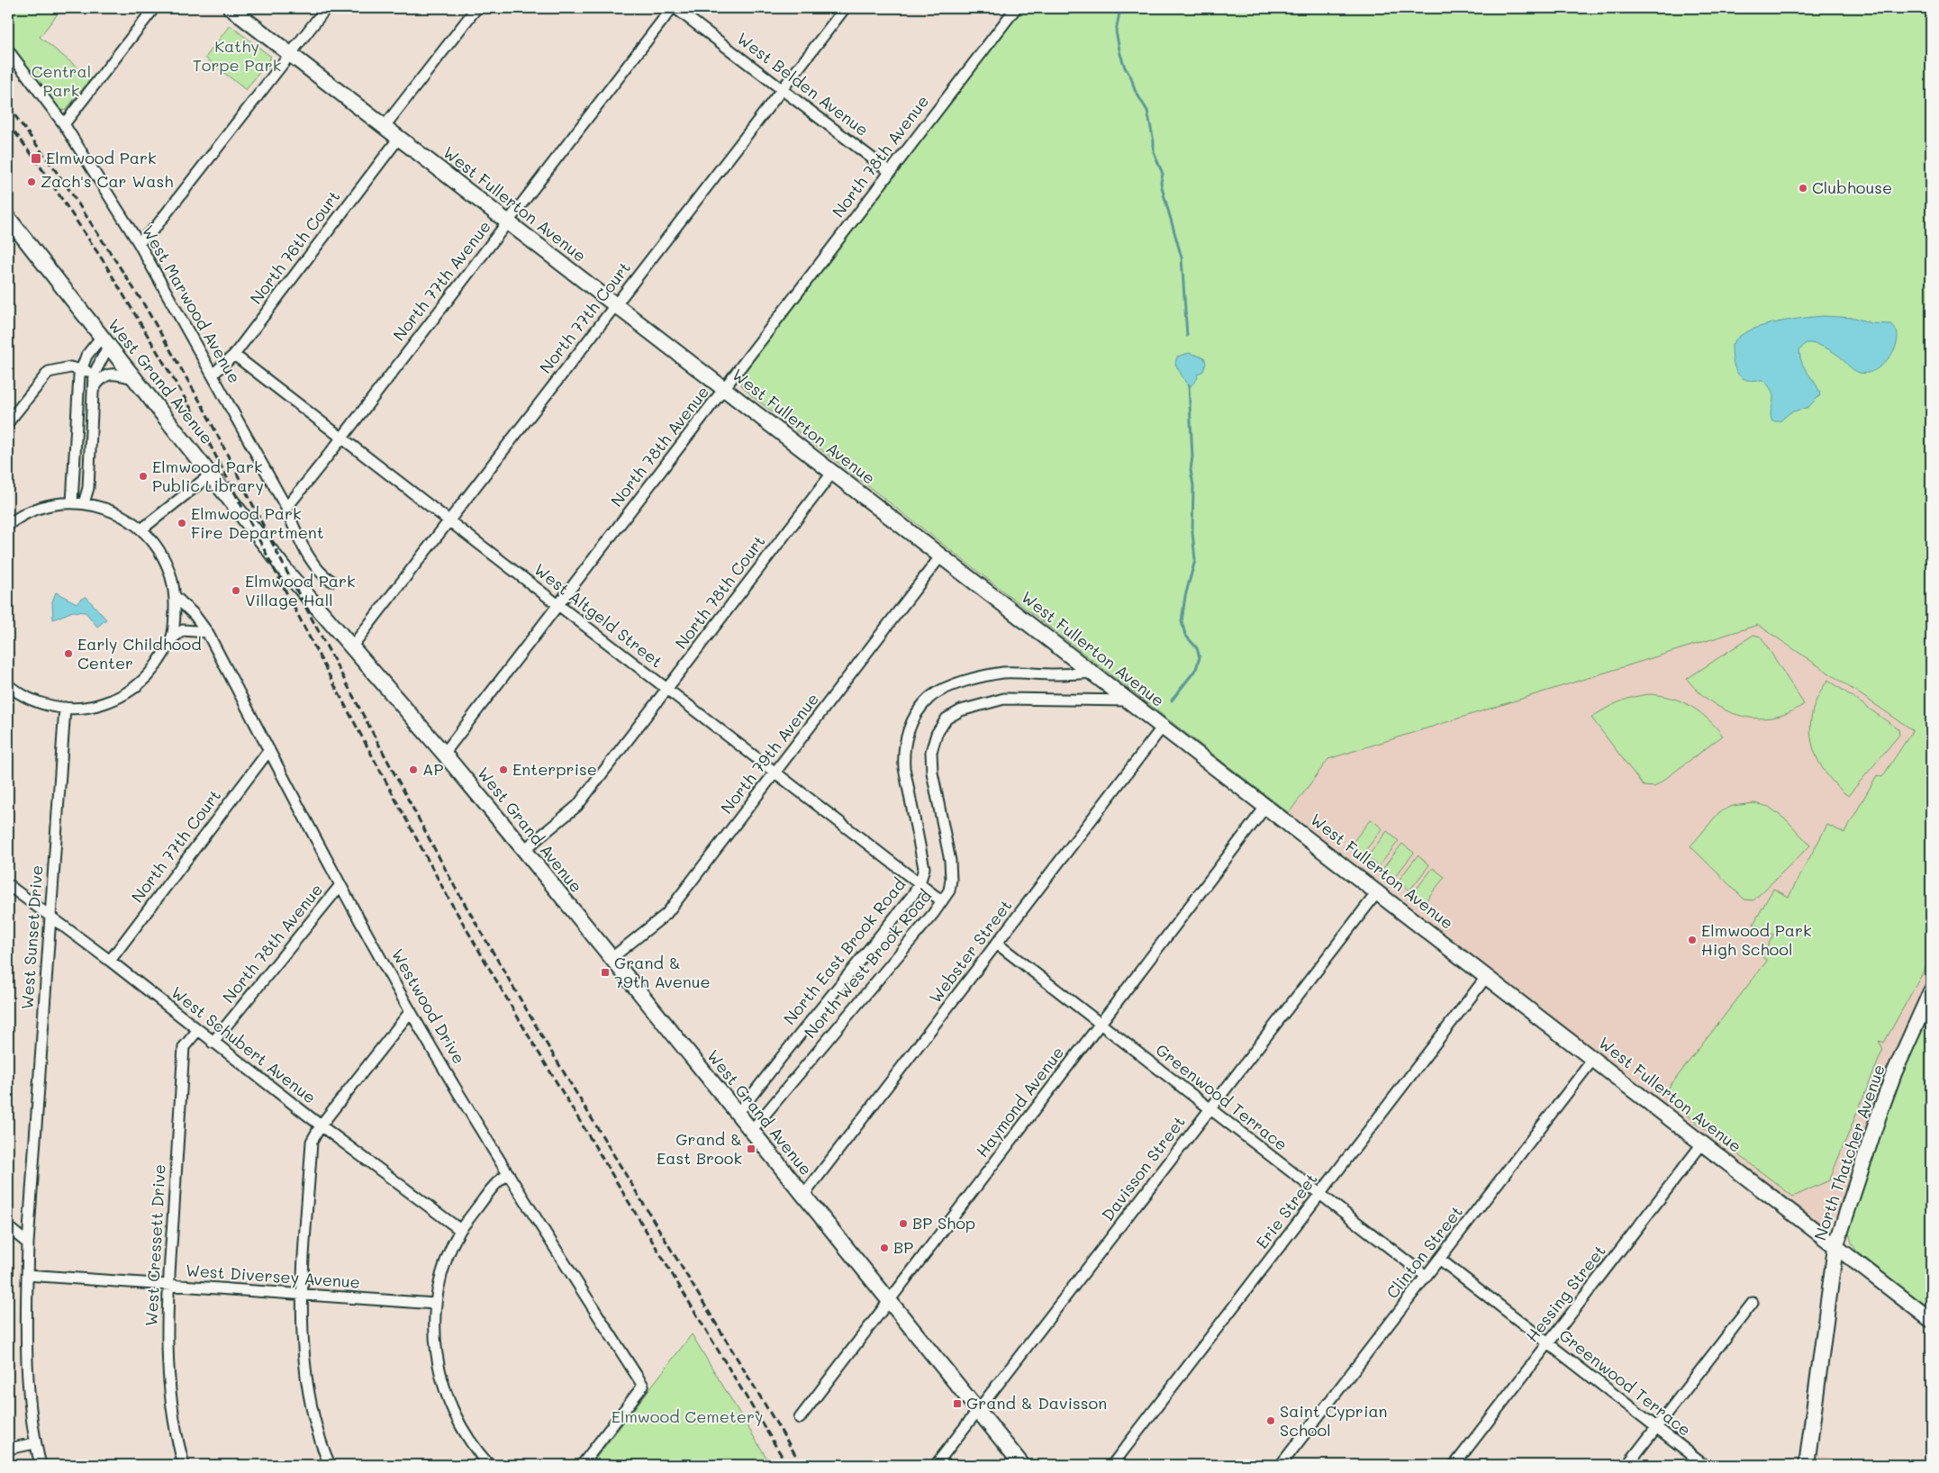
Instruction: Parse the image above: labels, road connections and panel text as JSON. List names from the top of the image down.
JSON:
{
  "streets": {
    "street": [
      "West Belden Avenue",
      "North 78th Avenue",
      "West Fullerton Avenue",
      "North 76th Court",
      "North 77th Avenue",
      "West Marwood Avenue",
      "North 77th Court",
      "West Grand Avenue",
      "North 78th Court",
      "West Altgeld Street",
      "North 79th Avenue",
      "West Sunset Drive",
      "North East Brook Road",
      "Webster Street",
      "North West Brook Road",
      "Westwood Drive",
      "West Schubert Avenue",
      "Greenwood Terrace",
      "Haymond Avenue",
      "North Thatcher Avenue",
      "Davisson Street",
      "Erie Street",
      "West Cressett Drive",
      "Clinton Street",
      "West Diversey Avenue",
      "Hessing Street"
    ]
  },
  "crossings": [
    ["West Belden Avenue", "North 78th Avenue"],
    ["West Belden Avenue", "North 77th Avenue"],
    ["West Belden Avenue", "North 77th Court"],
    ["North 78th Avenue", "West Fullerton Avenue"],
    ["North 78th Avenue", "West Grand Avenue"],
    ["North 78th Avenue", "West Altgeld Street"],
    ["North 78th Avenue", "Westwood Drive"],
    ["North 78th Avenue", "West Schubert Avenue"],
    ["West Fullerton Avenue", "North 76th Court"],
    ["West Fullerton Avenue", "North 77th Avenue"],
    ["West Fullerton Avenue", "North 77th Court"],
    ["West Fullerton Avenue", "North 78th Court"],
    ["West Fullerton Avenue", "North 79th Avenue"],
    ["West Fullerton Avenue", "North East Brook Road"],
    ["West Fullerton Avenue", "Webster Street"],
    ["West Fullerton Avenue", "North West Brook Road"],
    ["West Fullerton Avenue", "Haymond Avenue"],
    ["West Fullerton Avenue", "North Thatcher Avenue"],
    ["West Fullerton Avenue", "Davisson Street"],
    ["West Fullerton Avenue", "Erie Street"],
    ["West Fullerton Avenue", "Clinton Street"],
    ["West Fullerton Avenue", "Hessing Street"],
    ["North 76th Court", "West Marwood Avenue"],
    ["North 76th Court", "West Altgeld Street"],
    ["North 77th Avenue", "West Marwood Avenue"],
    ["North 77th Avenue", "West Altgeld Street"],
    ["North 77th Court", "West Grand Avenue"],
    ["North 77th Court", "West Altgeld Street"],
    ["North 77th Court", "Westwood Drive"],
    ["North 77th Court", "West Schubert Avenue"],
    ["West Grand Avenue", "North 78th Court"],
    ["West Grand Avenue", "North 79th Avenue"],
    ["West Grand Avenue", "North East Brook Road"],
    ["West Grand Avenue", "Webster Street"],
    ["West Grand Avenue", "North West Brook Road"],
    ["West Grand Avenue", "Haymond Avenue"],
    ["West Grand Avenue", "Davisson Street"],
    ["North 78th Court", "West Altgeld Street"],
    ["West Altgeld Street", "North 79th Avenue"],
    ["West Altgeld Street", "North East Brook Road"],
    ["West Altgeld Street", "North West Brook Road"],
    ["West Sunset Drive", "West Schubert Avenue"],
    ["West Sunset Drive", "West Diversey Avenue"],
    ["Webster Street", "Greenwood Terrace"],
    ["West Schubert Avenue", "West Cressett Drive"],
    ["Greenwood Terrace", "Haymond Avenue"],
    ["Greenwood Terrace", "Davisson Street"],
    ["Greenwood Terrace", "Erie Street"],
    ["Greenwood Terrace", "Clinton Street"],
    ["Greenwood Terrace", "Hessing Street"],
    ["West Cressett Drive", "West Diversey Avenue"]
  ],
  "parks": ["Kathy Torpe Park", "Central Park", "Elmwood Cemetery"],
  "places": {
    "transit": [
      "Elmwood Park",
      "Grand & 79th Avenue",
      "Grand & East Brook",
      "Grand & Davisson"
    ],
    "other": [
      "Zach's Car Wash",
      "Clubhouse",
      "Elmwood Park Public Library",
      "Elmwood Park Fire Department",
      "Elmwood Park Village Hall",
      "Early Childhood Center",
      "AP",
      "Enterprise",
      "Elmwood Park High School",
      "BP Shop",
      "BP",
      "Saint Cyprian School"
    ]
  }
}
